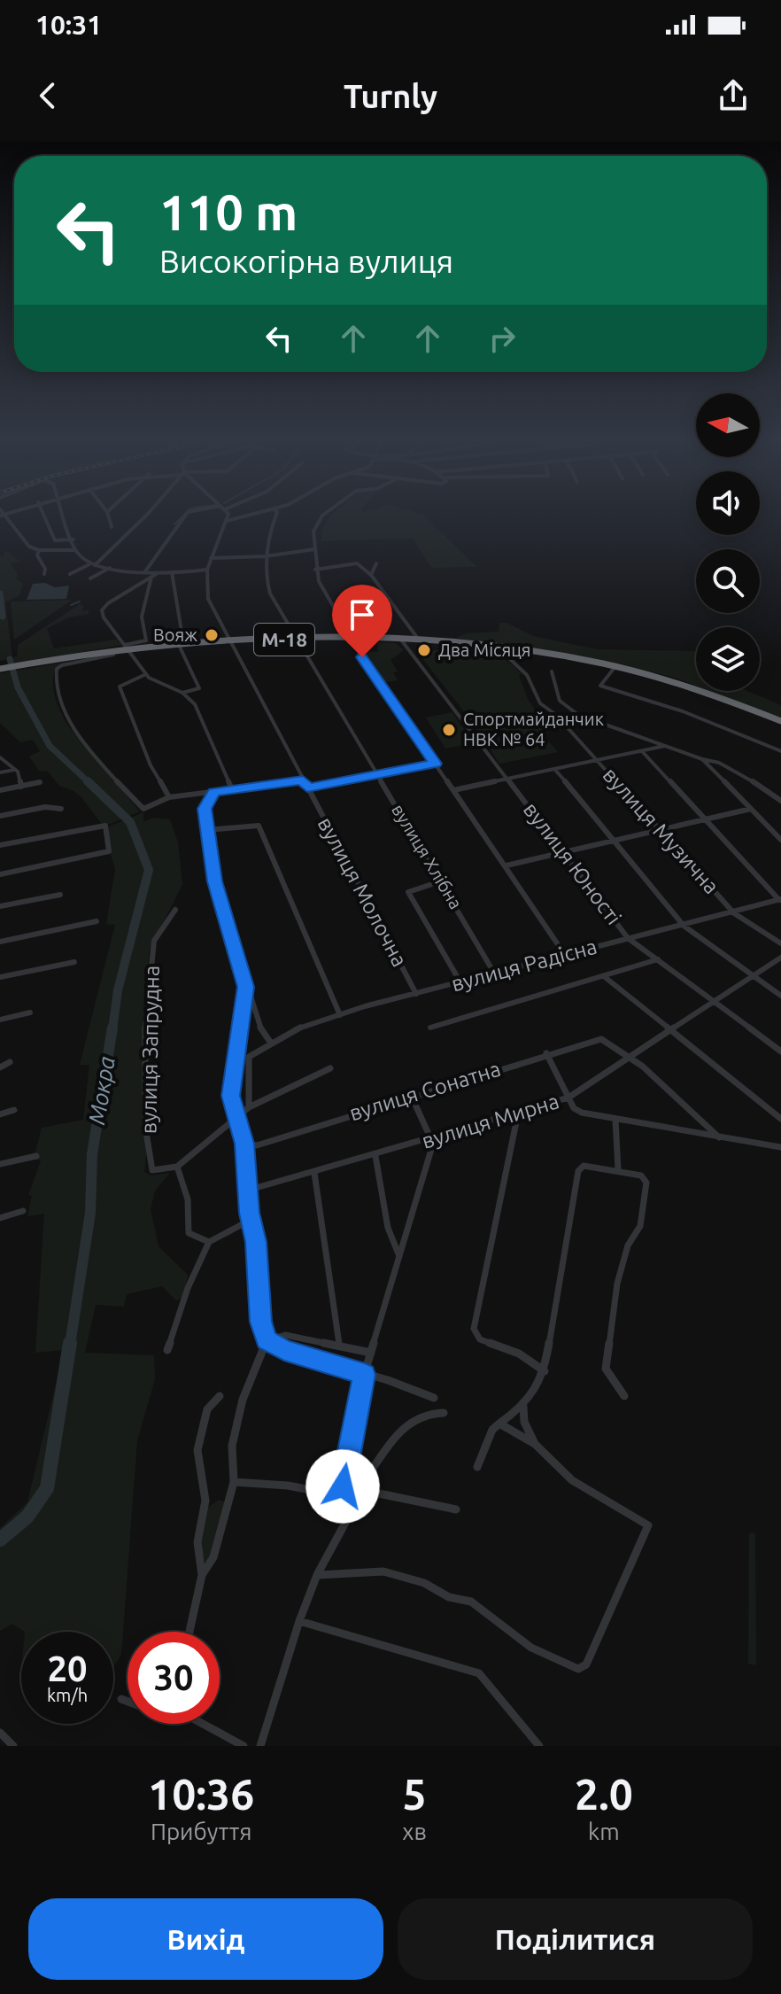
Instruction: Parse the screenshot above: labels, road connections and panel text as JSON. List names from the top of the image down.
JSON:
{
  "streets": {
    "highway": ["М-18"],
    "street": [
      "вулиця Музична",
      "вулиця Хлібна",
      "вулиця Юності",
      "вулиця Молочна",
      "вулиця Радісна",
      "вулиця Запрудна",
      "вулиця Сонатна",
      "вулиця Мирна"
    ]
  },
  "crossings": [
    ["М-18", "вулиця Музична"],
    ["М-18", "вулиця Хлібна"],
    ["М-18", "вулиця Юності"],
    ["М-18", "вулиця Молочна"],
    ["вулиця Музична", "вулиця Радісна"],
    ["вулиця Хлібна", "вулиця Радісна"],
    ["вулиця Юності", "вулиця Радісна"],
    ["вулиця Юності", "вулиця Мирна"],
    ["вулиця Молочна", "вулиця Радісна"],
    ["вулиця Сонатна", "вулиця Мирна"]
  ],
  "water": ["Мокра"],
  "places": ["Вояж", "Два Місяця", "Спортмайданчик НВК № 64"],
  "north": "left",
  "page": {
    "status": "10:31",
    "header": "Turnly",
    "turn": ["110 m", "Високогірна вулиця"],
    "speed": "20 km/h",
    "limit": "30",
    "eta": [
      "10:36",
      "Прибуття",
      "5",
      "хв",
      "2.0",
      "km"
    ],
    "buttons": ["Вихід", "Поділитися"]
  }
}
